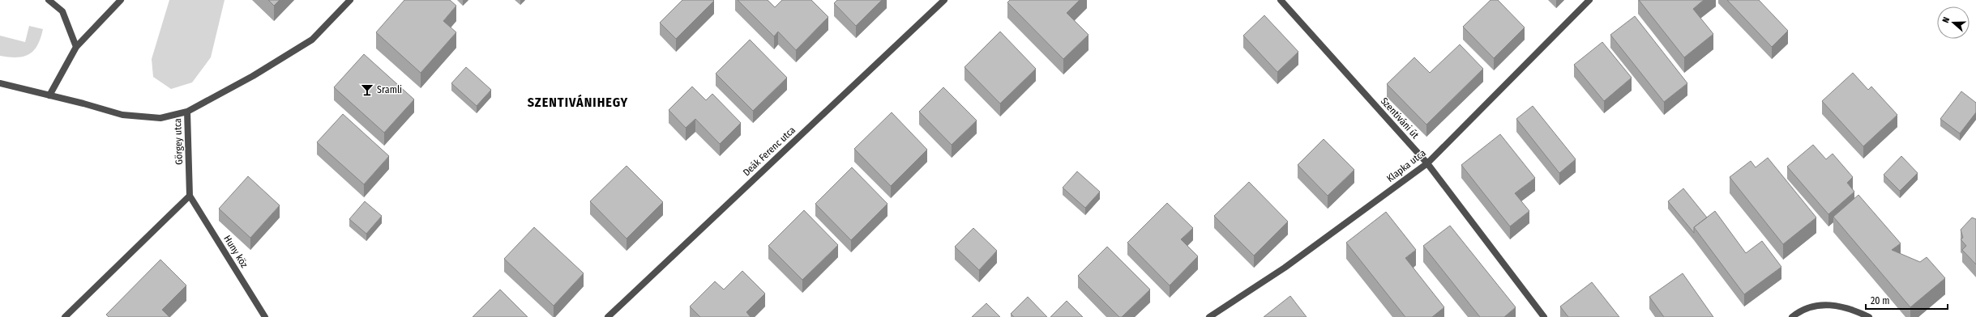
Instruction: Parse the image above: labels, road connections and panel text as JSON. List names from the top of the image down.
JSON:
{
  "streets": {
    "street": [
      "Szentiváni út",
      "Görgey utca",
      "Deák Ferenc utca",
      "Klapka utca",
      "Huny köz"
    ]
  },
  "crossings": [
    ["Szentiváni út", "Klapka utca"],
    ["Görgey utca", "Huny köz"]
  ],
  "districts": ["SZENTIVÁNIHEGY"],
  "places": {
    "bar": ["Sramli"]
  },
  "scale_bar": "20 m",
  "north": "left"
}
